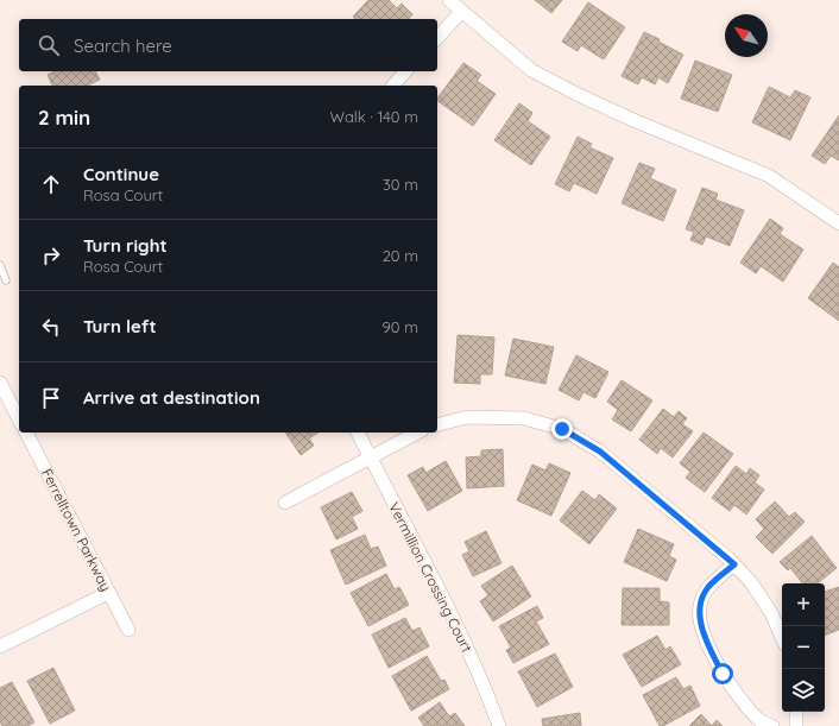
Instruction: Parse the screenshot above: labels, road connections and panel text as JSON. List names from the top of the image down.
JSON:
{
  "streets": {
    "street": ["Ferrelltown Parkway", "Vermillion Crossing Court"]
  },
  "north": "top left",
  "page": {
    "search": "Search here",
    "heading": ["2 min", "Walk · 140 m"],
    "list": [
      ["Continue", "Rosa Court", "30 m"],
      ["Turn right", "Rosa Court", "20 m"],
      ["Turn left", "90 m"],
      "Arrive at destination"
    ],
    "map_buttons": ["+", "−"]
  }
}
